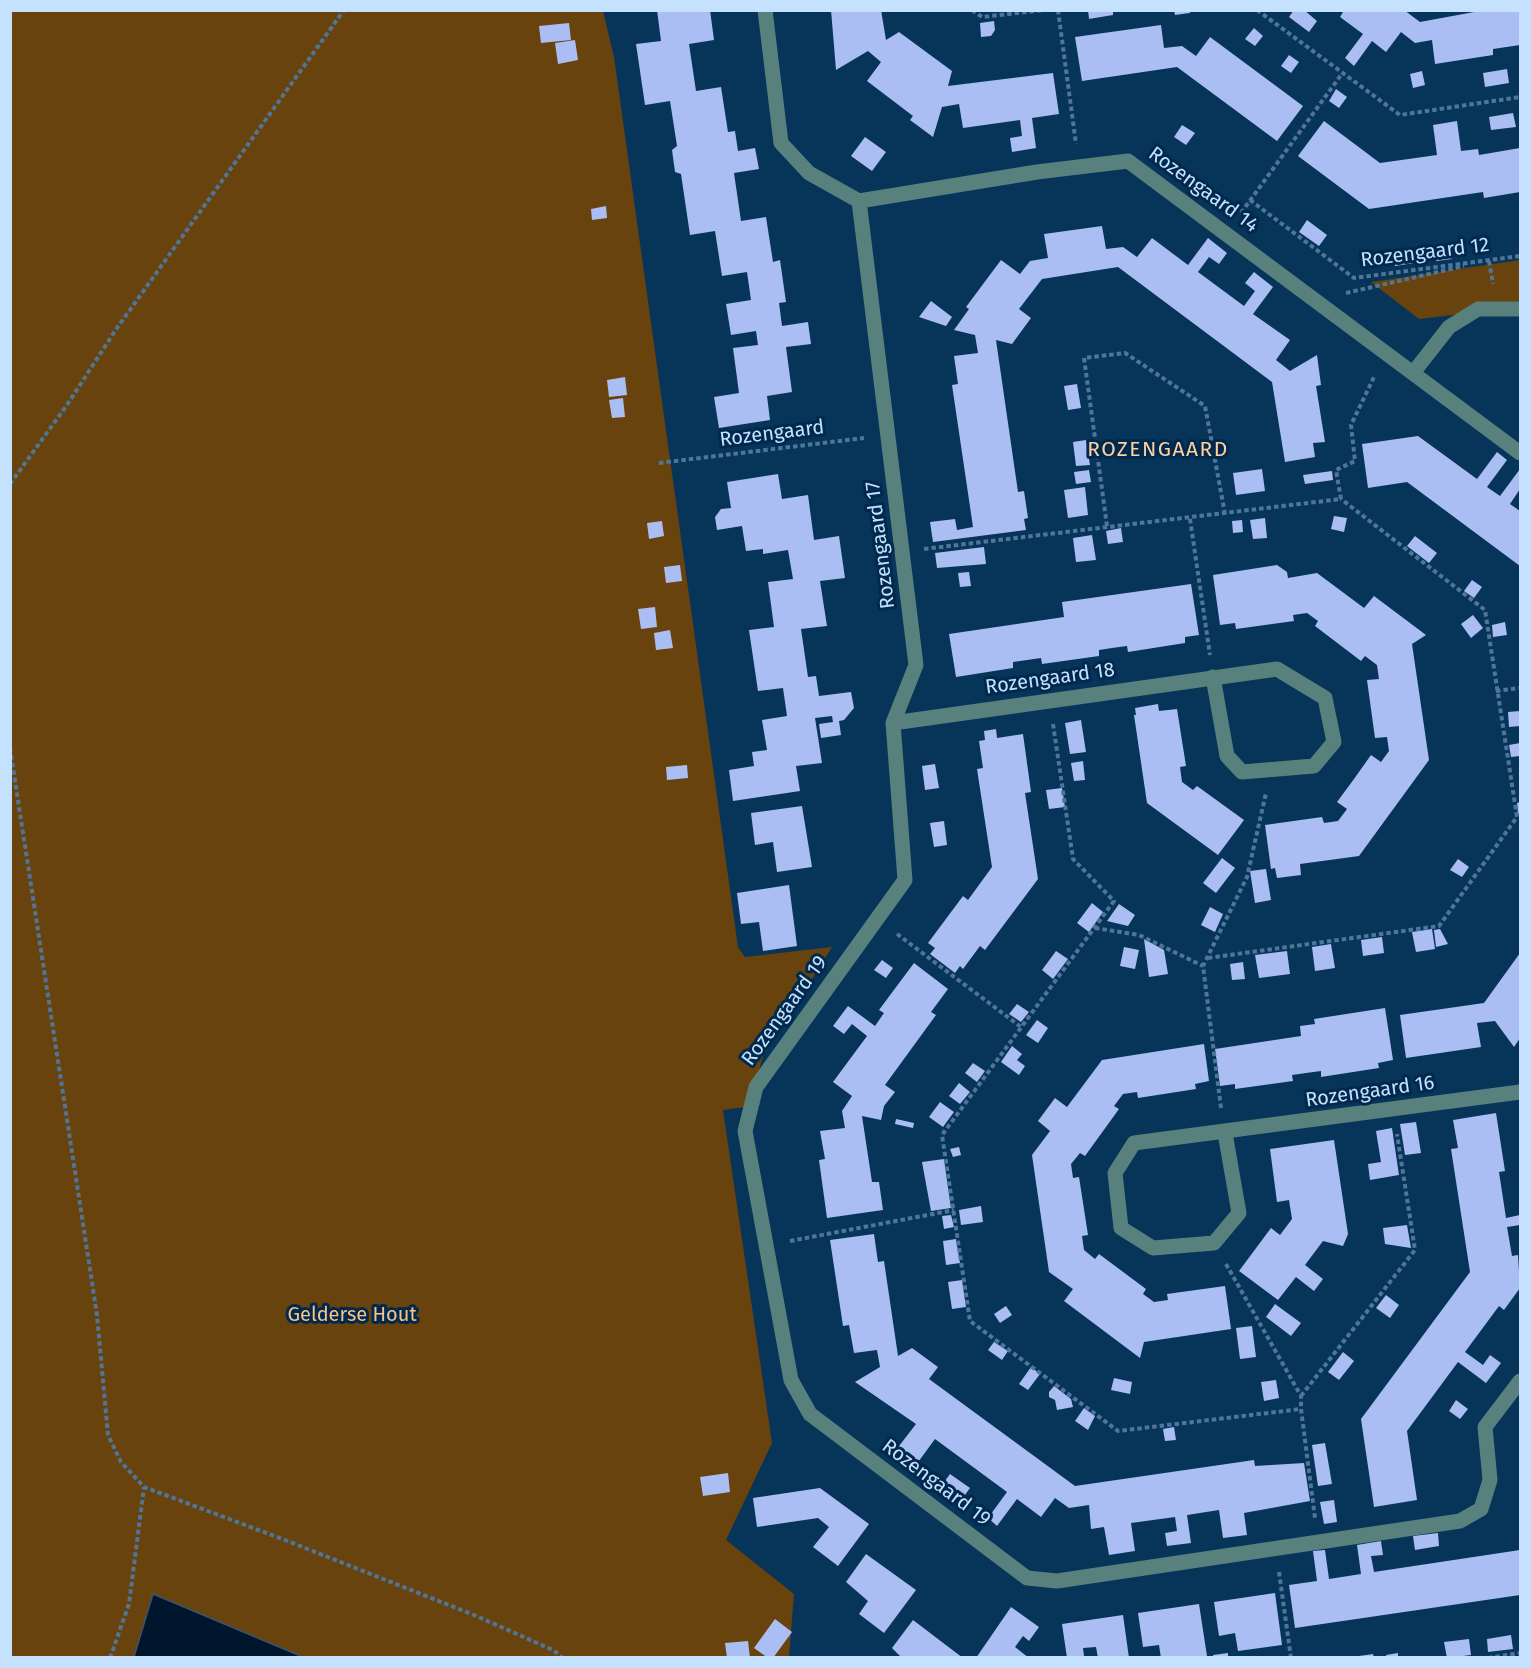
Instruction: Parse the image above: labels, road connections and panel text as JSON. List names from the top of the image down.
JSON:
{
  "streets": {
    "street": [
      "Rozengaard 14",
      "Rozengaard 17",
      "Rozengaard 18",
      "Rozengaard 19",
      "Rozengaard 16"
    ],
    "path": ["Rozengaard 12", "Rozengaard"]
  },
  "crossings": [
    ["Rozengaard 14", "Rozengaard 17"],
    ["Rozengaard", "Rozengaard 17"],
    ["Rozengaard 17", "Rozengaard 18"],
    ["Rozengaard 17", "Rozengaard 19"]
  ],
  "districts": ["ROZENGAARD"],
  "parks": ["Gelderse Hout"]
}
